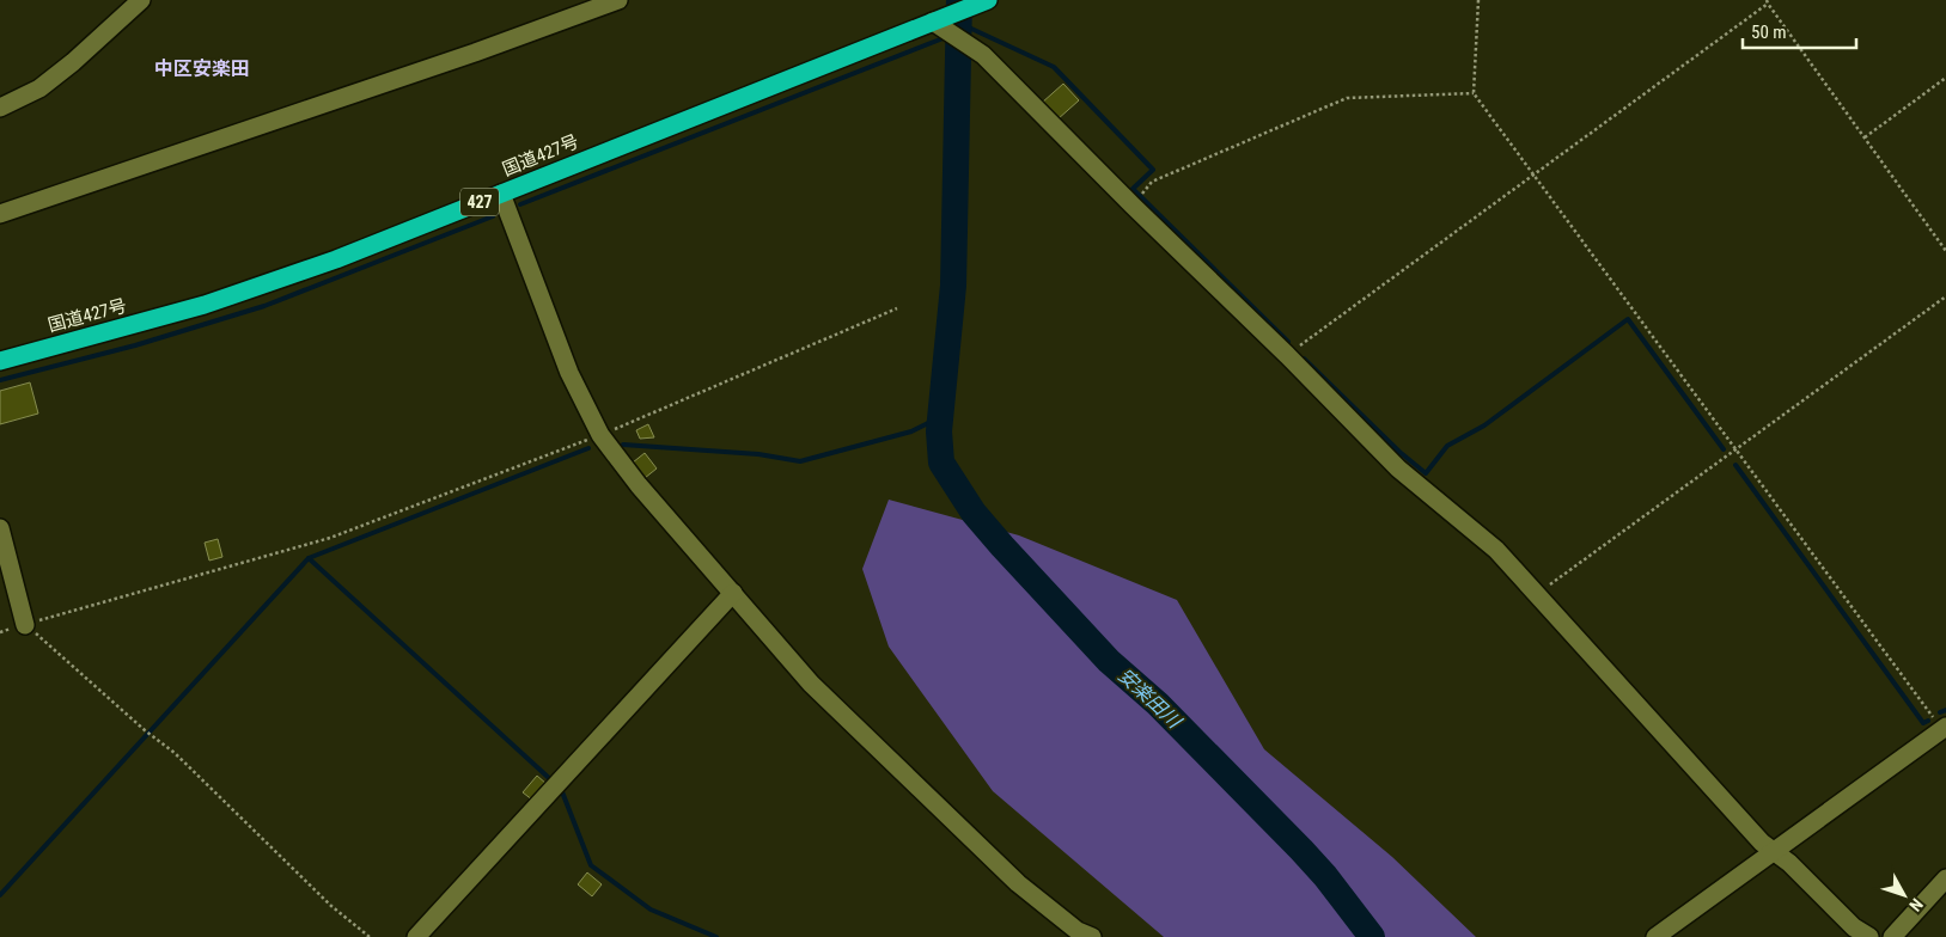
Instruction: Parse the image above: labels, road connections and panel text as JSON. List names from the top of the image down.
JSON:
{
  "streets": {
    "highway": ["国道427号", "427"]
  },
  "districts": ["中区安楽田"],
  "water": ["安楽田川"],
  "scale_bar": "50 m",
  "north": "bottom right"
}
